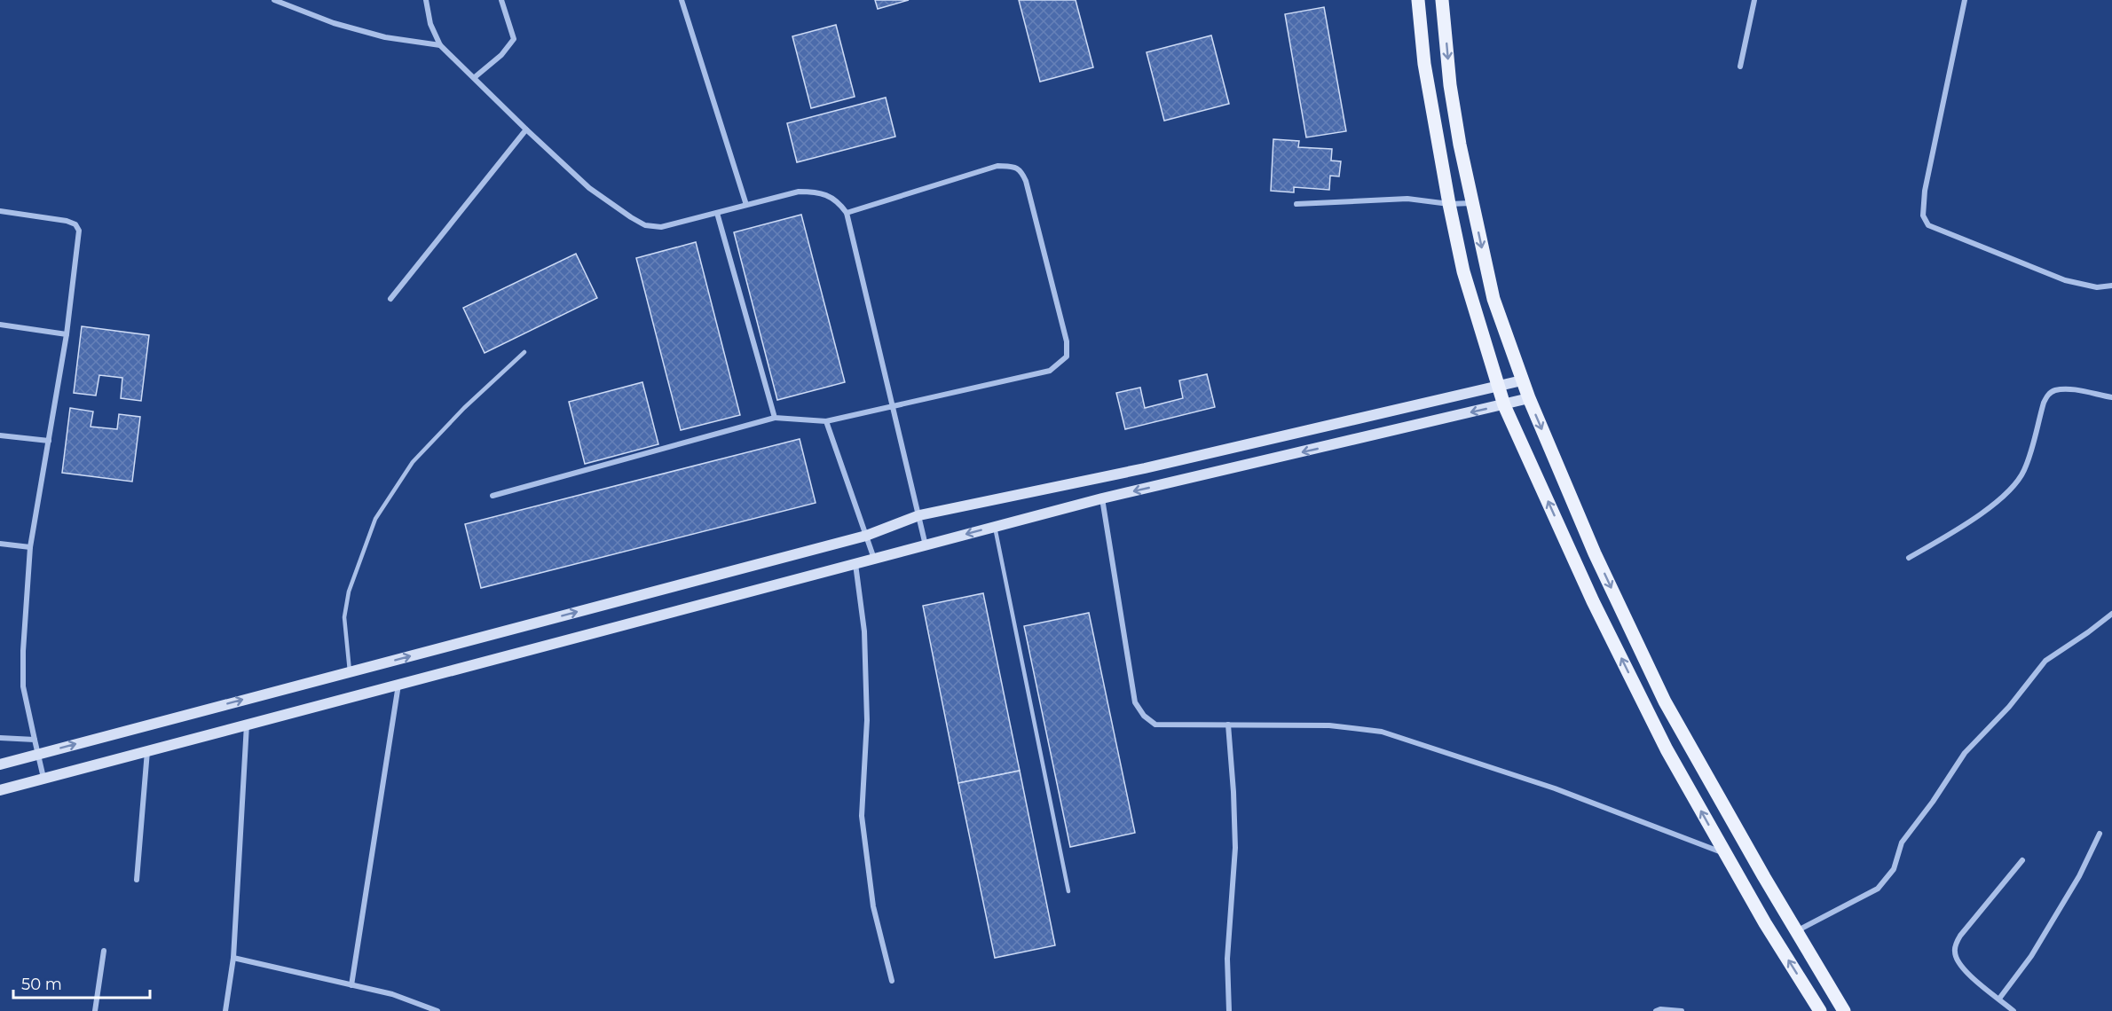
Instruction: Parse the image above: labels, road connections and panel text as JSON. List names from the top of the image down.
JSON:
{
  "scale_bar": "50 m"
}
